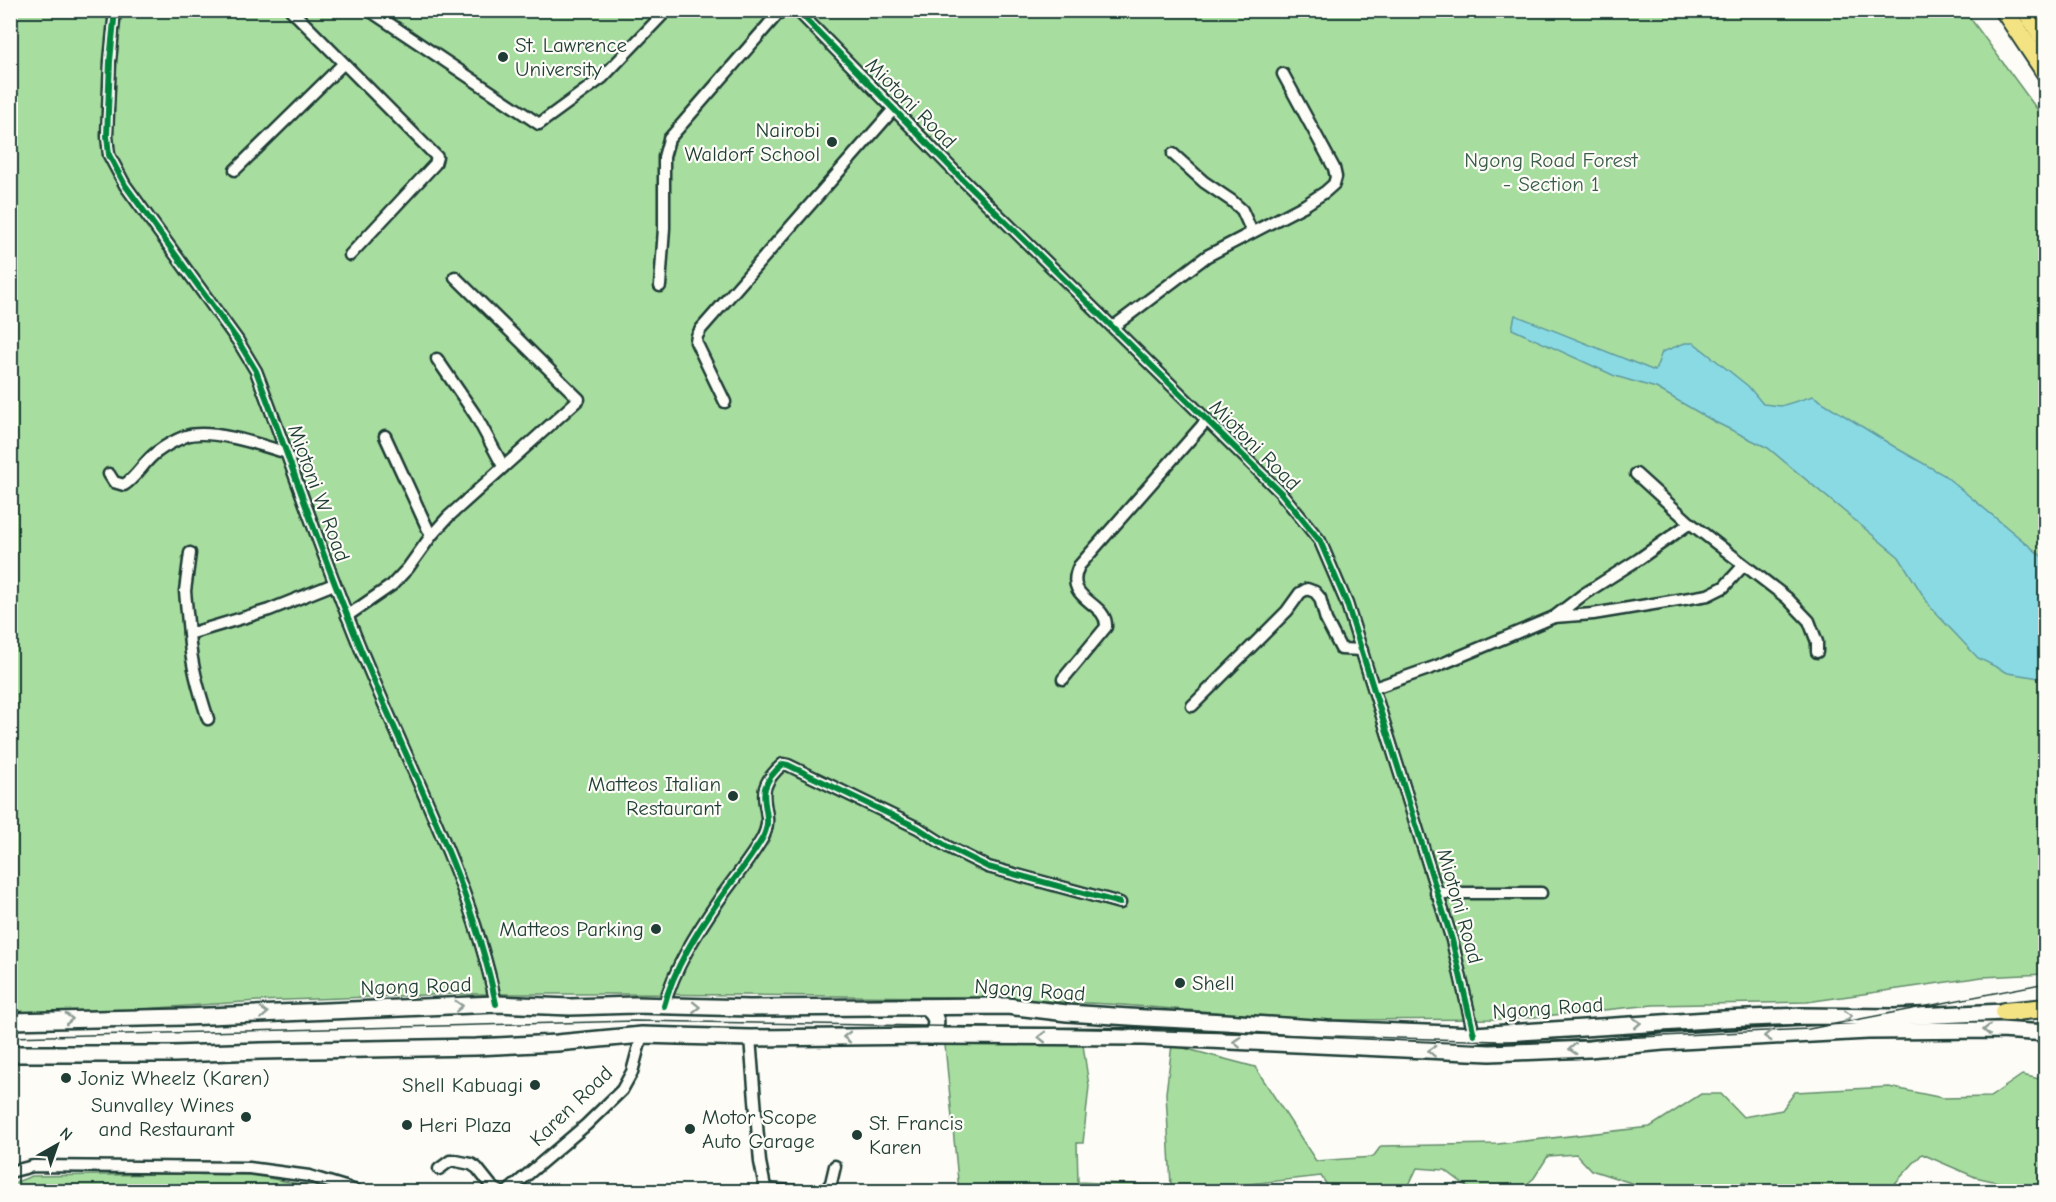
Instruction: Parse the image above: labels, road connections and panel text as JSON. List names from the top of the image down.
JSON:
{
  "streets": {
    "main road": ["Ngong Road"],
    "street": ["Miotoni Road", "Miotoni W Road", "Karen Road"]
  },
  "crossings": [
    ["Miotoni Road", "Ngong Road"],
    ["Miotoni W Road", "Ngong Road"],
    ["Ngong Road", "Karen Road"]
  ],
  "parks": ["Ngong Road Forest - Section 1"],
  "places": [
    "St. Lawrence University",
    "Nairobi Waldorf School",
    "Matteos Italian Restaurant",
    "Matteos Parking",
    "Shell",
    "Joniz Wheelz (Karen)",
    "Shell Kabuagi",
    "Sunvalley Wines and Restaurant",
    "Heri Plaza",
    "Motor Scope Auto Garage",
    "St. Francis Karen"
  ],
  "north": "top right"
}
